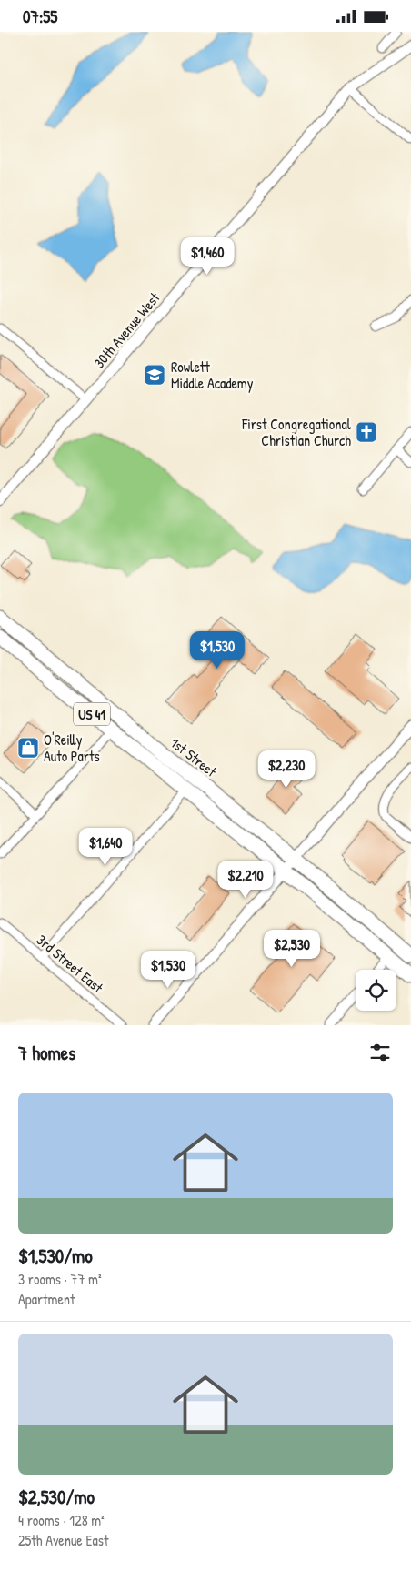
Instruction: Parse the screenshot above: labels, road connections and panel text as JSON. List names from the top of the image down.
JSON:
{
  "streets": {
    "main road": ["US 41", "1st Street"],
    "street": ["30th Avenue West", "3rd Street East"]
  },
  "places": {
    "school or university": ["Rowlett Middle Academy"],
    "church": ["First Congregational Christian Church"],
    "shop": ["O'Reilly Auto Parts"]
  },
  "page": {
    "status": "07:55",
    "price": [
      "$1,460",
      "$1,530",
      "$2,230",
      "$1,640",
      "$2,210",
      "$2,530",
      "$1,530"
    ],
    "heading": "7 homes",
    "list": [
      {
        "name": "$1,530/mo",
        "note": "3 rooms · 77 m² · Apartment"
      },
      {
        "name": "$2,530/mo",
        "note": "4 rooms · 128 m² · 25th Avenue East"
      }
    ]
  }
}
